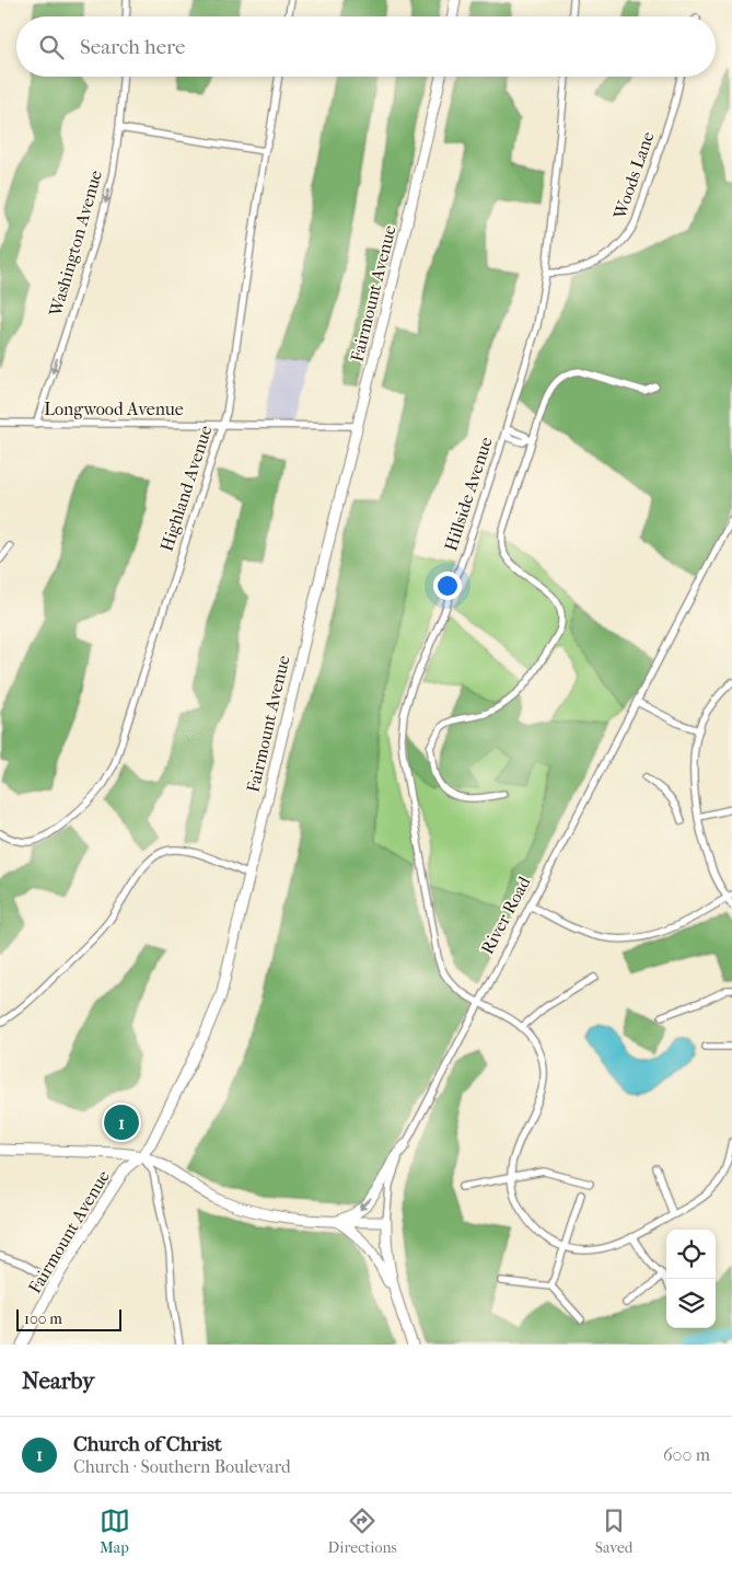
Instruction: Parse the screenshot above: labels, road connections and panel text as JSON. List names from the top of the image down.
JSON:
{
  "streets": {
    "main road": ["Fairmount Avenue", "River Road"],
    "street": [
      "Woods Lane",
      "Washington Avenue",
      "Longwood Avenue",
      "Highland Avenue",
      "Hillside Avenue"
    ]
  },
  "crossings": [
    ["Woods Lane", "Hillside Avenue"],
    ["Washington Avenue", "Longwood Avenue"],
    ["Fairmount Avenue", "Longwood Avenue"],
    ["Longwood Avenue", "Highland Avenue"],
    ["Hillside Avenue", "River Road"]
  ],
  "one_way": ["Washington Avenue"],
  "scale_bar": "100 m",
  "page": {
    "search": "Search here",
    "pins": "1",
    "scale": "100 m",
    "heading": "Nearby",
    "list": [
      {
        "mark": "1",
        "name": "Church of Christ",
        "note": "Church · Southern Boulevard",
        "value": "600 m"
      }
    ],
    "nav": ["Map", "Directions", "Saved"]
  }
}
